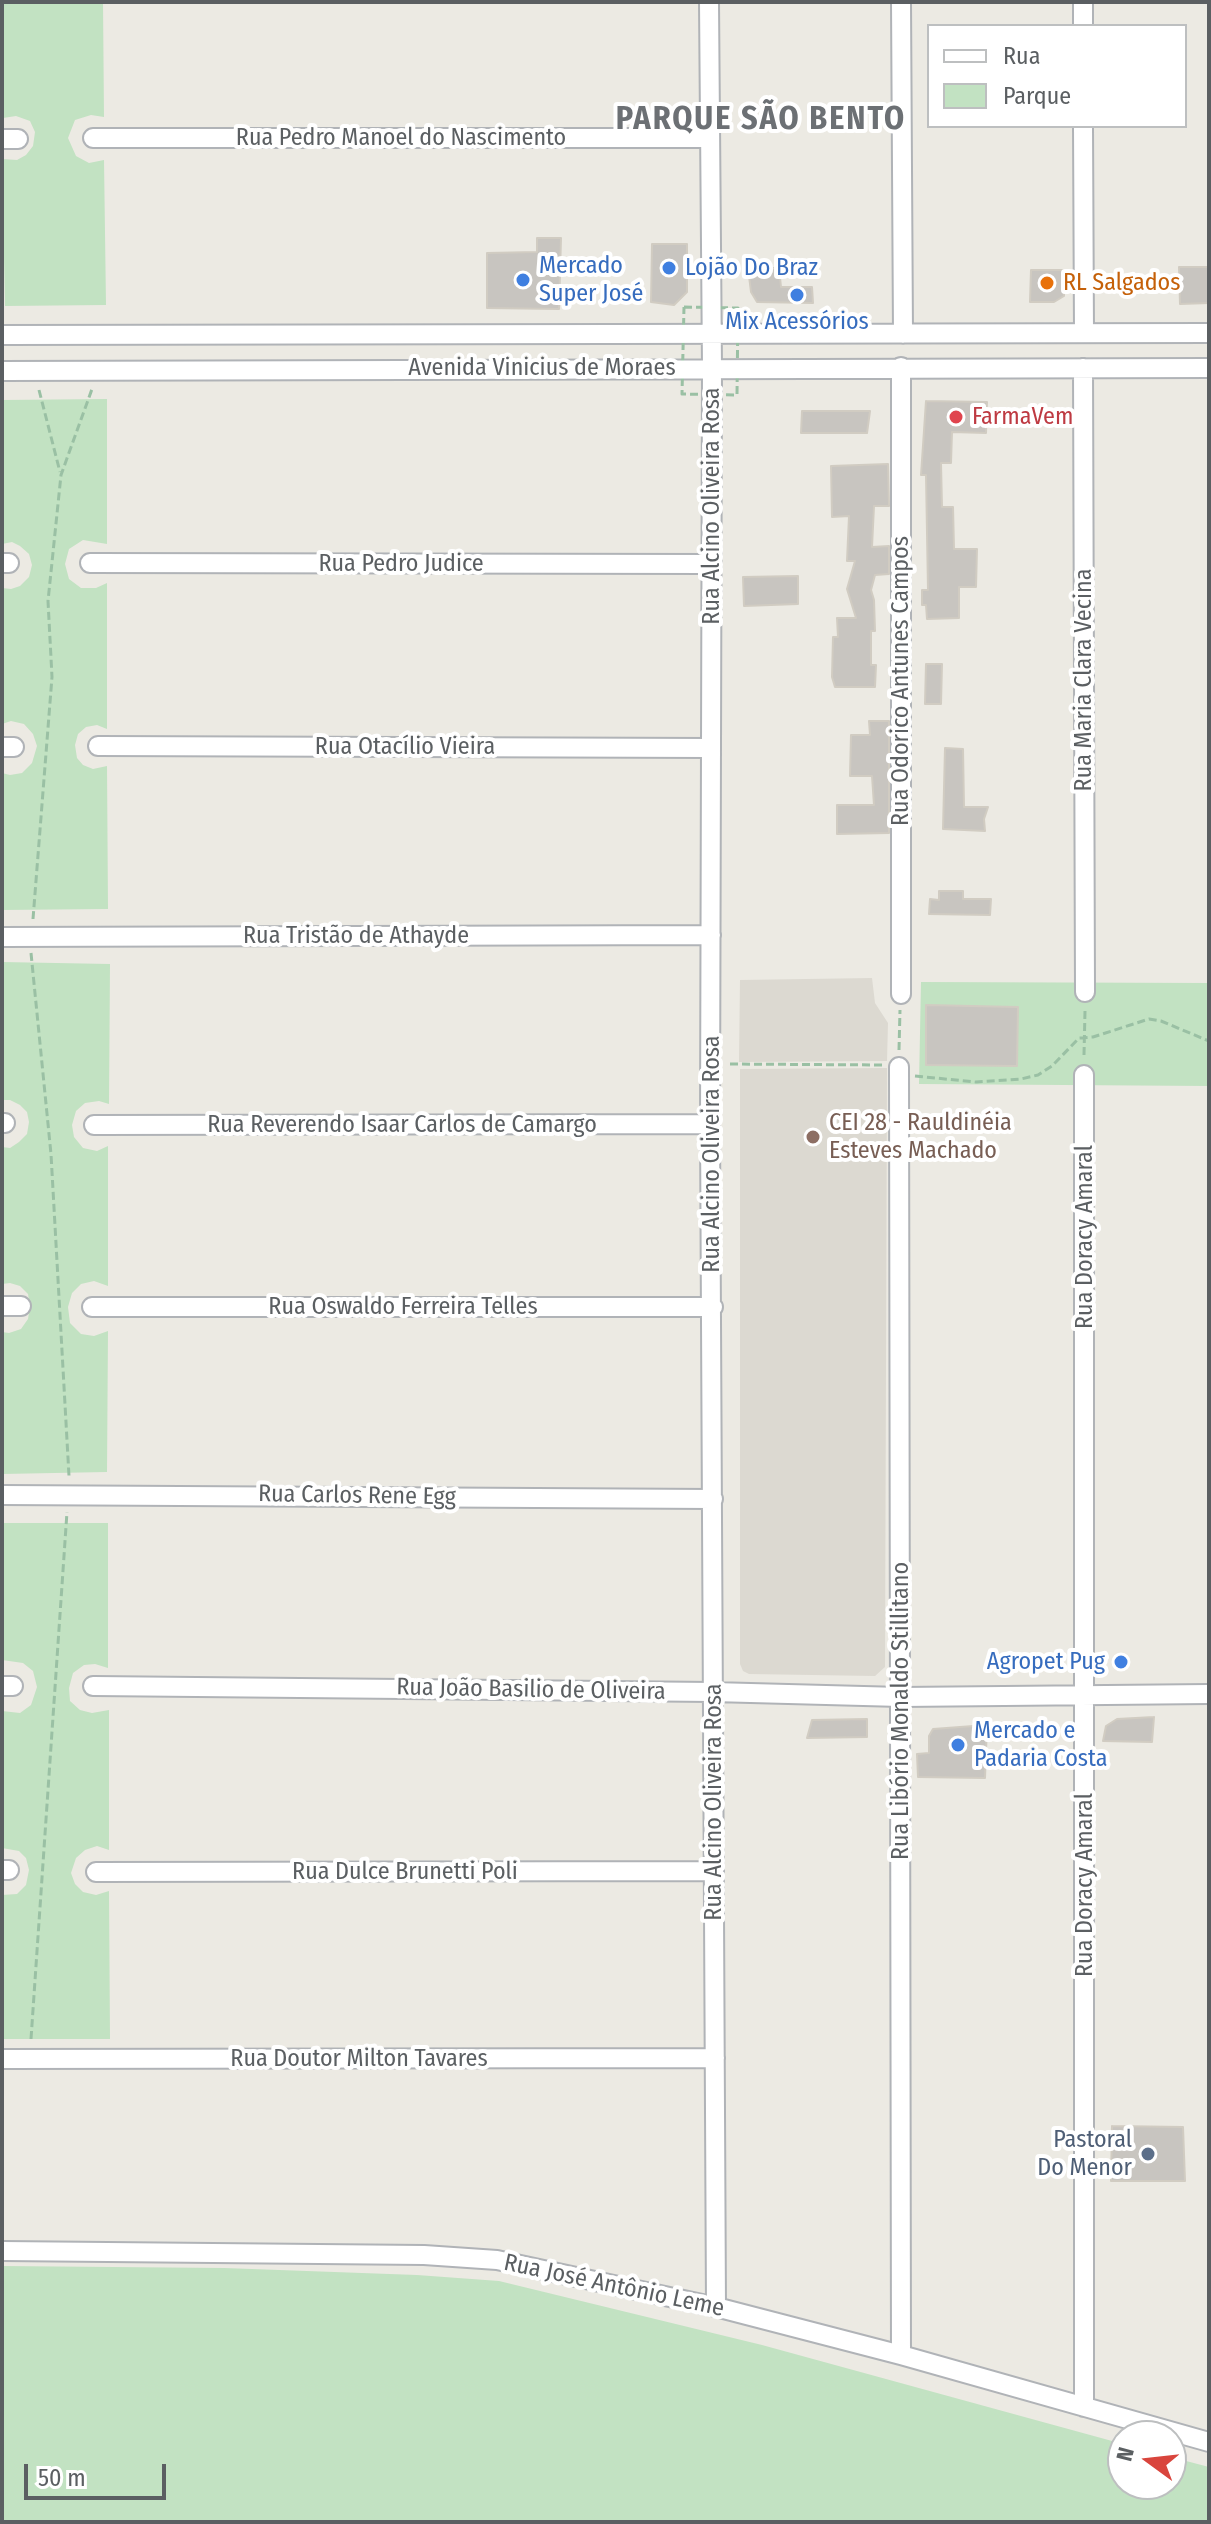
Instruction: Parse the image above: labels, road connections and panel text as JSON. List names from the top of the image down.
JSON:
{
  "streets": {
    "street": [
      "Rua Pedro Manoel do Nascimento",
      "Avenida Vinicius de Moraes",
      "Rua Alcino Oliveira Rosa",
      "Rua Pedro Judice",
      "Rua Maria Clara Vecina",
      "Rua Odorico Antunes Campos",
      "Rua Otacílio Vieira",
      "Rua Tristão de Athayde",
      "Rua Reverendo Isaar Carlos de Camargo",
      "Rua Doracy Amaral",
      "Rua Oswaldo Ferreira Telles",
      "Rua Carlos Rene Egg",
      "Rua João Basilio de Oliveira",
      "Rua Libório Monaldo Stillitano",
      "Rua Dulce Brunetti Poli",
      "Rua Doutor Milton Tavares",
      "Rua José Antônio Leme"
    ]
  },
  "crossings": [
    ["Rua Pedro Manoel do Nascimento", "Rua Alcino Oliveira Rosa"],
    ["Avenida Vinicius de Moraes", "Rua Alcino Oliveira Rosa"],
    ["Avenida Vinicius de Moraes", "Rua Maria Clara Vecina"],
    ["Avenida Vinicius de Moraes", "Rua Odorico Antunes Campos"],
    ["Rua Alcino Oliveira Rosa", "Rua Pedro Judice"],
    ["Rua Alcino Oliveira Rosa", "Rua Otacílio Vieira"],
    ["Rua Alcino Oliveira Rosa", "Rua Tristão de Athayde"],
    ["Rua Alcino Oliveira Rosa", "Rua Reverendo Isaar Carlos de Camargo"],
    ["Rua Alcino Oliveira Rosa", "Rua Oswaldo Ferreira Telles"],
    ["Rua Alcino Oliveira Rosa", "Rua Carlos Rene Egg"],
    ["Rua Alcino Oliveira Rosa", "Rua João Basilio de Oliveira"],
    ["Rua Alcino Oliveira Rosa", "Rua Dulce Brunetti Poli"],
    ["Rua Alcino Oliveira Rosa", "Rua Doutor Milton Tavares"],
    ["Rua Alcino Oliveira Rosa", "Rua José Antônio Leme"],
    ["Rua Doracy Amaral", "Rua João Basilio de Oliveira"],
    ["Rua Doracy Amaral", "Rua José Antônio Leme"],
    ["Rua João Basilio de Oliveira", "Rua Libório Monaldo Stillitano"],
    ["Rua Libório Monaldo Stillitano", "Rua José Antônio Leme"]
  ],
  "districts": ["PARQUE SÃO BENTO"],
  "places": [
    "Lojão Do Braz",
    "Mercado Super José",
    "RL Salgados",
    "Mix Acessórios",
    "FarmaVem",
    "CEI 28 - Rauldinéia Esteves Machado",
    "Agropet Pug",
    "Mercado e Padaria Costa",
    "Pastoral Do Menor"
  ],
  "legend": ["Rua", "Parque"],
  "scale_bar": "50 m",
  "north": "left"
}
